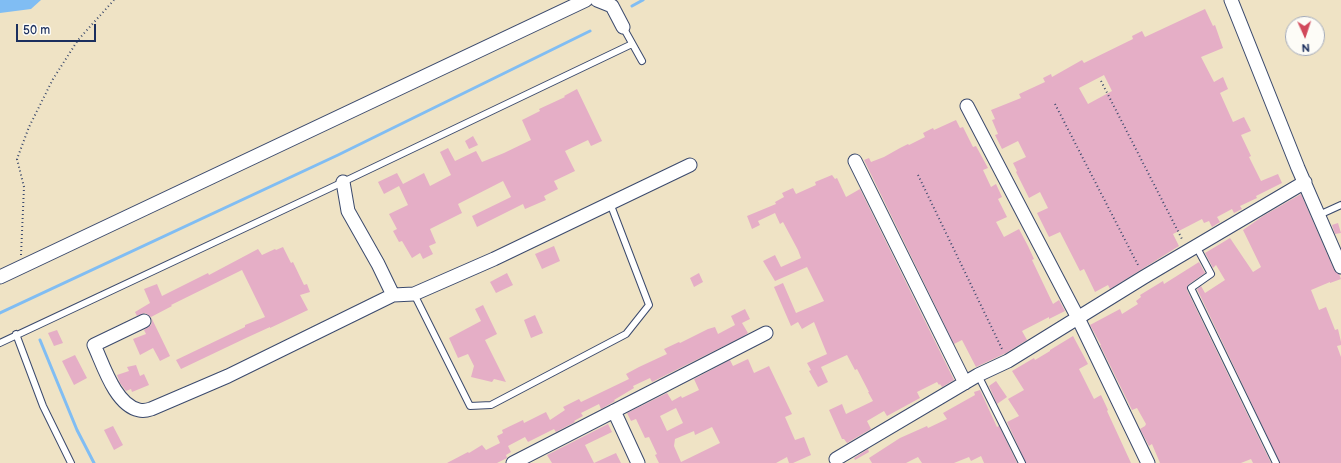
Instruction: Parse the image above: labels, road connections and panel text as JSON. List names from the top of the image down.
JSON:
{
  "scale_bar": "50 m",
  "north": "bottom"
}
